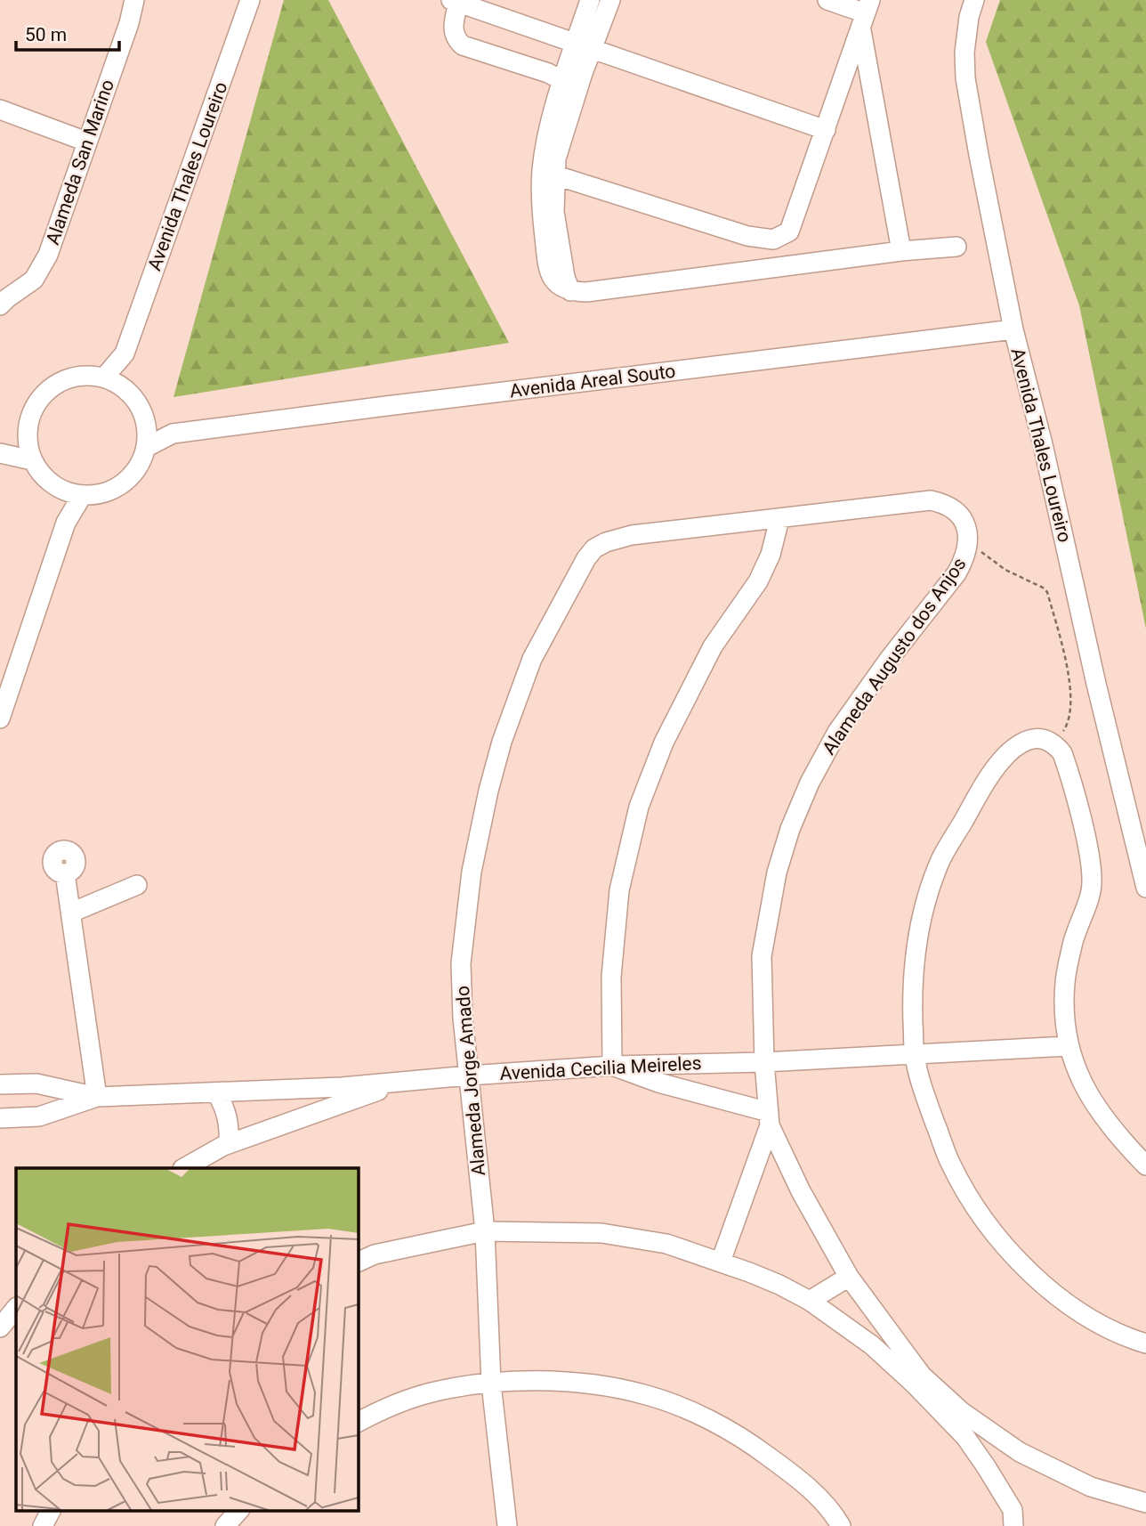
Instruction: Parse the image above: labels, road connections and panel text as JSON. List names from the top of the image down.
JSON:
{
  "streets": {
    "street": [
      "Alameda San Marino",
      "Avenida Thales Loureiro",
      "Avenida Areal Souto",
      "Alameda Augusto dos Anjos",
      "Avenida Cecilia Meireles",
      "Alameda Jorge Amado"
    ]
  },
  "crossings": [
    ["Avenida Thales Loureiro", "Avenida Areal Souto"],
    ["Alameda Augusto dos Anjos", "Avenida Cecilia Meireles"],
    ["Alameda Augusto dos Anjos", "Alameda Jorge Amado"],
    ["Avenida Cecilia Meireles", "Alameda Jorge Amado"]
  ],
  "scale_bar": "50 m"
}
